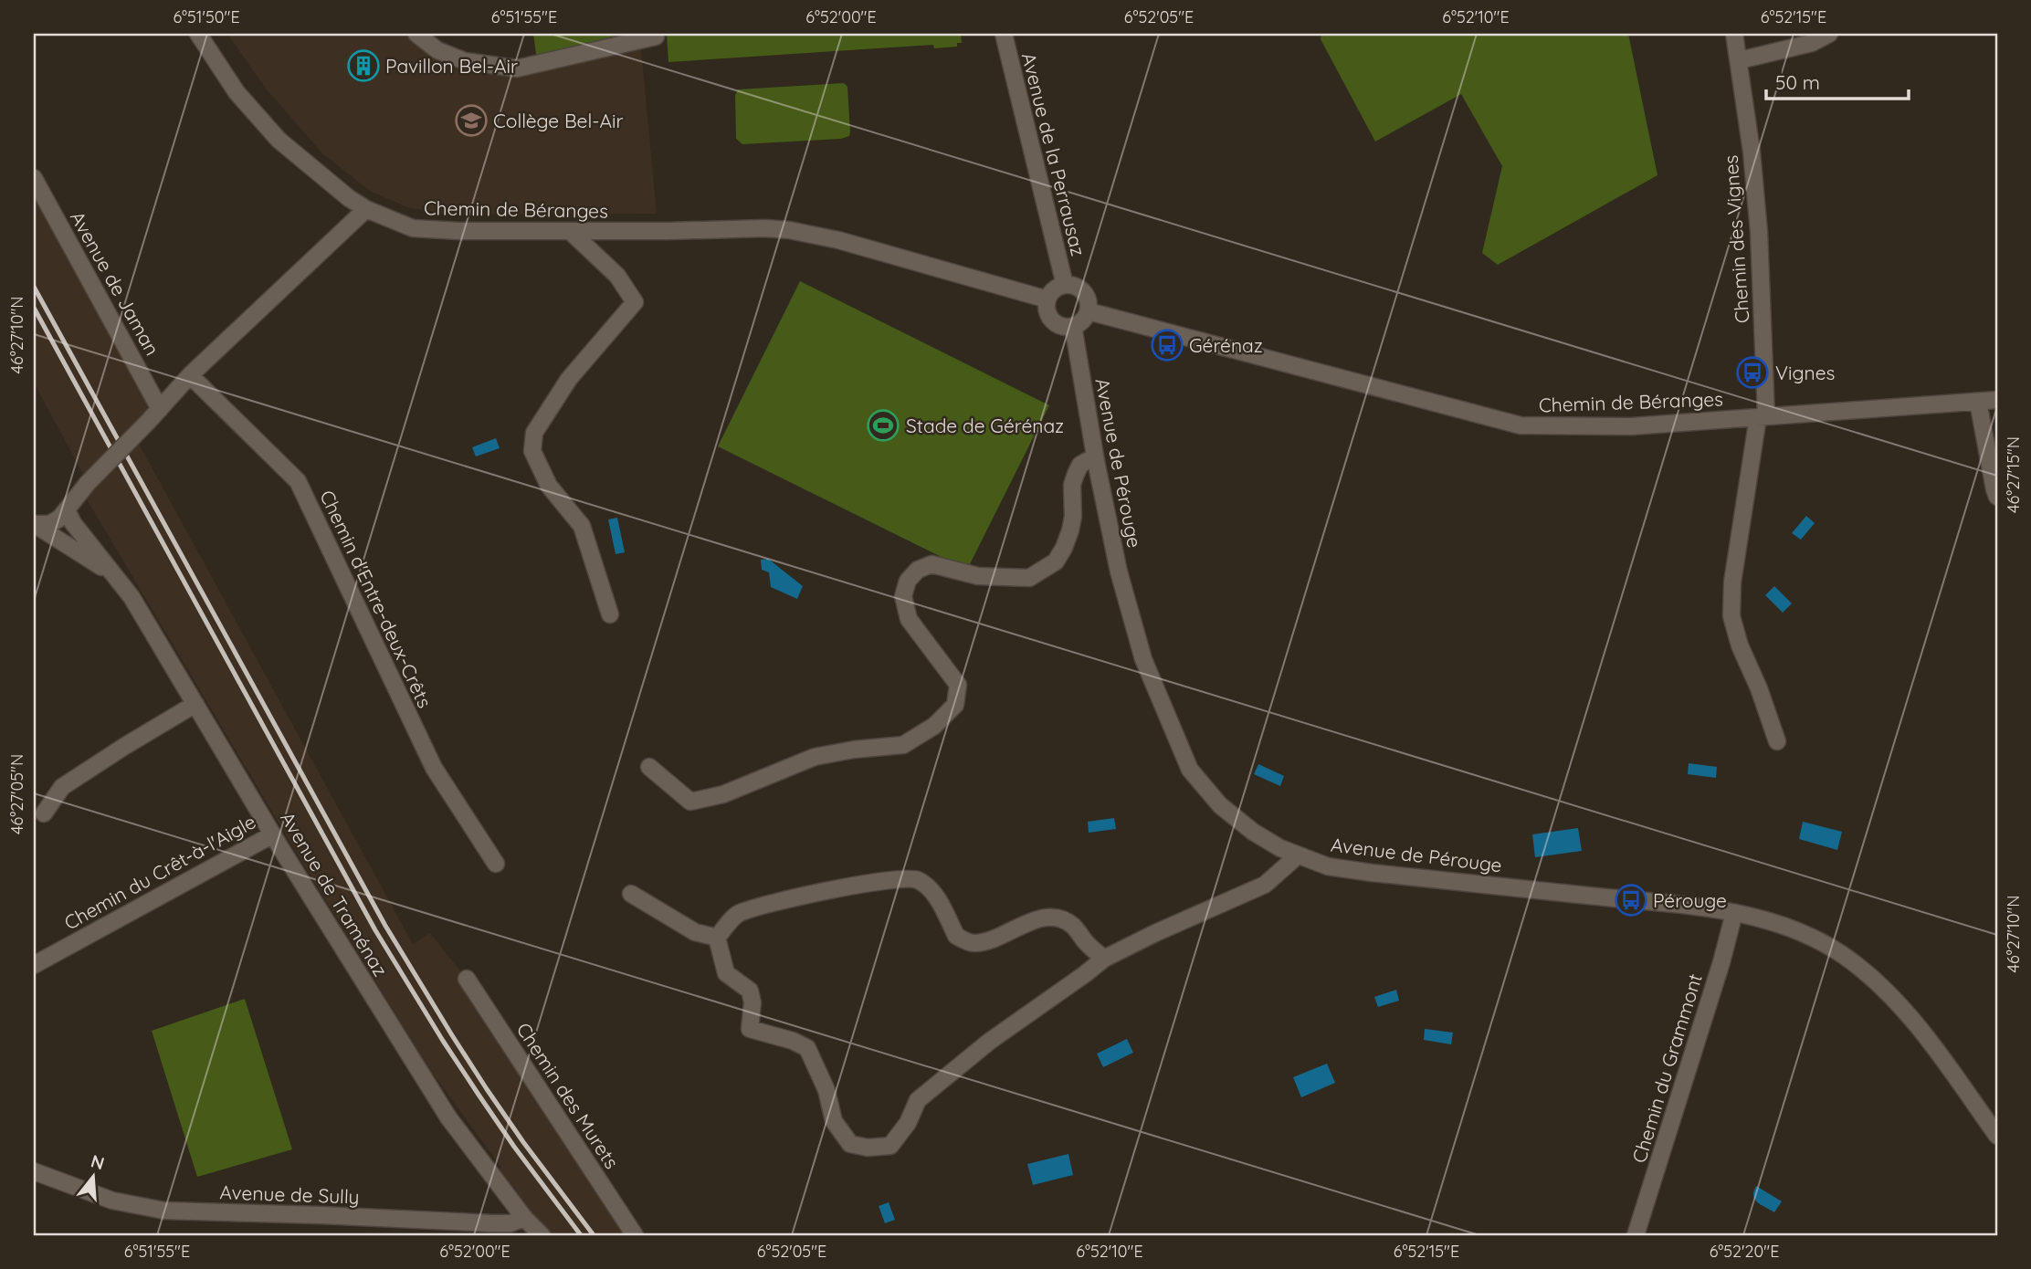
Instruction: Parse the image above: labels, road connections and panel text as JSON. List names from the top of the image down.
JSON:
{
  "streets": {
    "street": [
      "Avenue de la Perrausaz",
      "Chemin de Béranges",
      "Chemin des Vignes",
      "Avenue de Jaman",
      "Avenue de Pérouge",
      "Chemin d'Entre-deux-Crêts",
      "Chemin du Crêt-à-l'Aigle",
      "Avenue de Traménaz",
      "Chemin du Grammont",
      "Chemin des Murets",
      "Avenue de Sully"
    ]
  },
  "crossings": [
    ["Avenue de la Perrausaz", "Chemin de Béranges"],
    ["Avenue de la Perrausaz", "Avenue de Pérouge"],
    ["Chemin de Béranges", "Chemin des Vignes"],
    ["Chemin de Béranges", "Avenue de Pérouge"],
    ["Avenue de Pérouge", "Chemin du Grammont"],
    ["Chemin du Crêt-à-l'Aigle", "Avenue de Traménaz"],
    ["Avenue de Traménaz", "Avenue de Sully"]
  ],
  "places": {
    "building": ["Pavillon Bel-Air"],
    "school or university": ["Collège Bel-Air"],
    "bus stop": ["Gérénaz", "Vignes", "Pérouge"],
    "sports": ["Stade de Gérénaz"]
  },
  "scale_bar": "50 m",
  "north": "top",
  "coordinates": [
    "6°51'50\"E",
    "6°51'55\"E",
    "6°52'00\"E",
    "6°52'05\"E",
    "6°52'10\"E",
    "6°52'15\"E",
    "46°27'10\"N",
    "46°27'15\"N",
    "46°27'05\"N",
    "6°52'20\"E"
  ]
}
